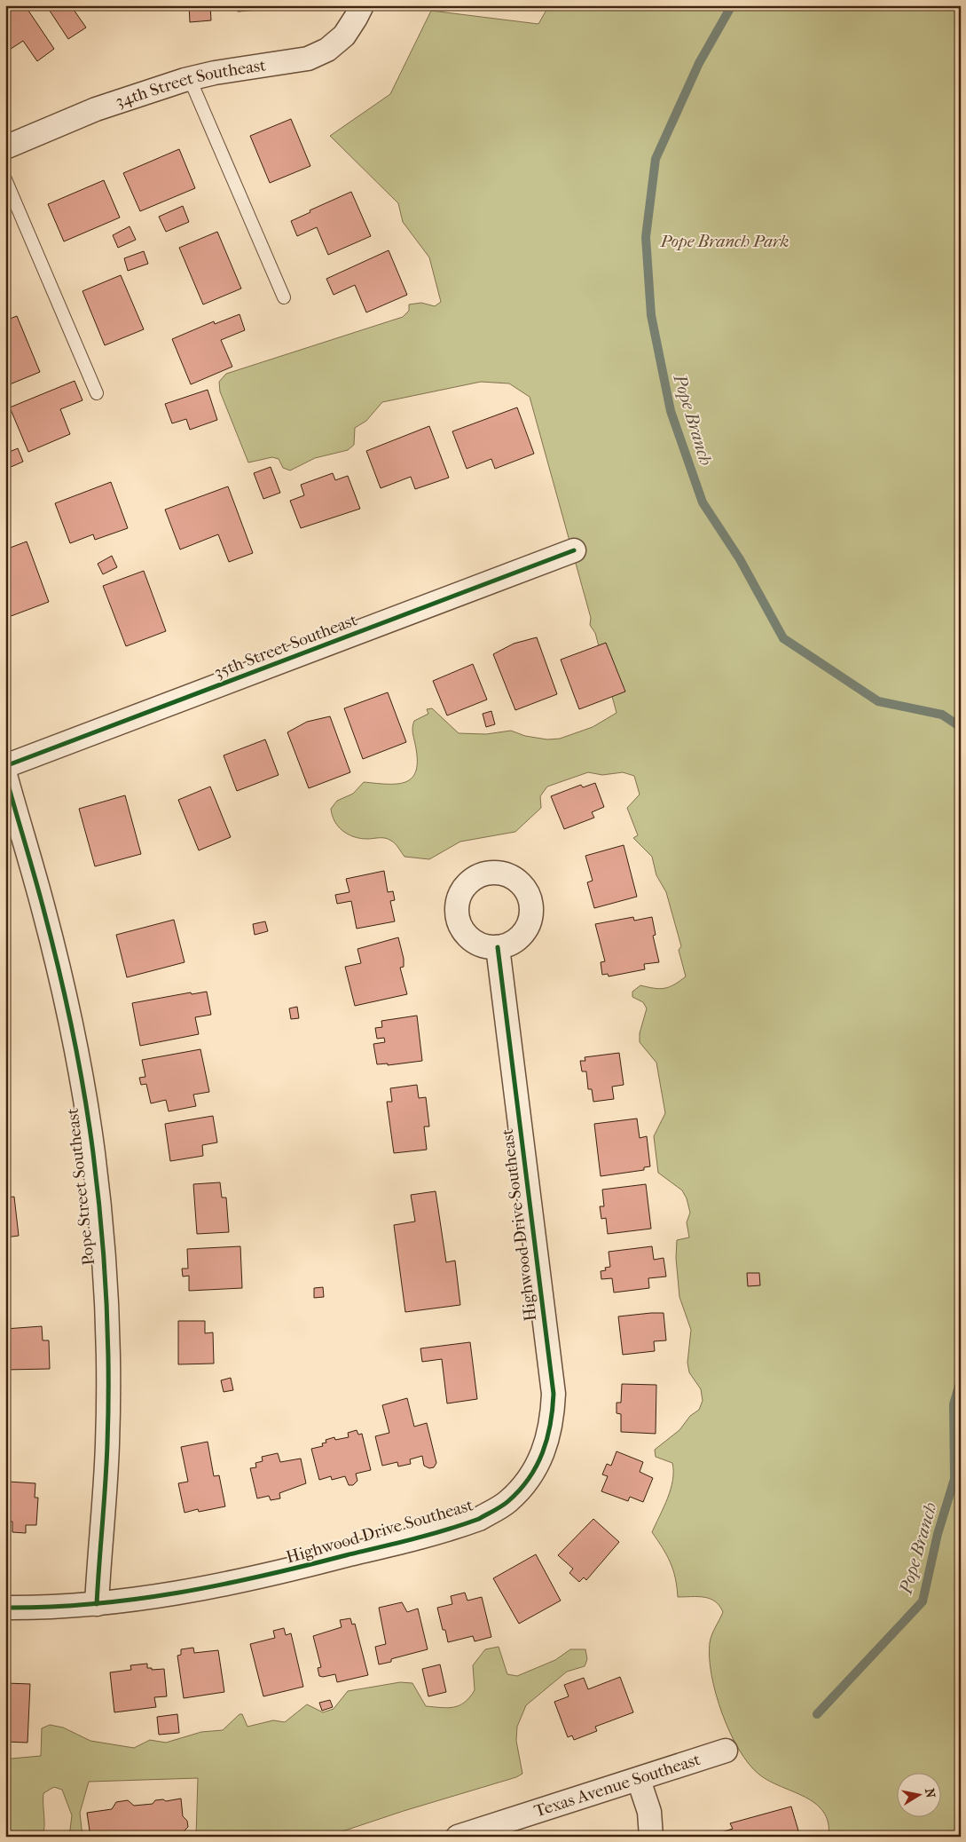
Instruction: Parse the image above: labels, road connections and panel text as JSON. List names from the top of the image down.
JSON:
{
  "streets": {
    "street": [
      "34th Street Southeast",
      "35th Street Southeast",
      "Pope Street Southeast",
      "Highwood Drive Southeast",
      "Texas Avenue Southeast"
    ]
  },
  "crossings": [
    ["Pope Street Southeast", "Highwood Drive Southeast"]
  ],
  "water": ["Pope Branch"],
  "parks": ["Pope Branch Park"],
  "north": "right"
}
